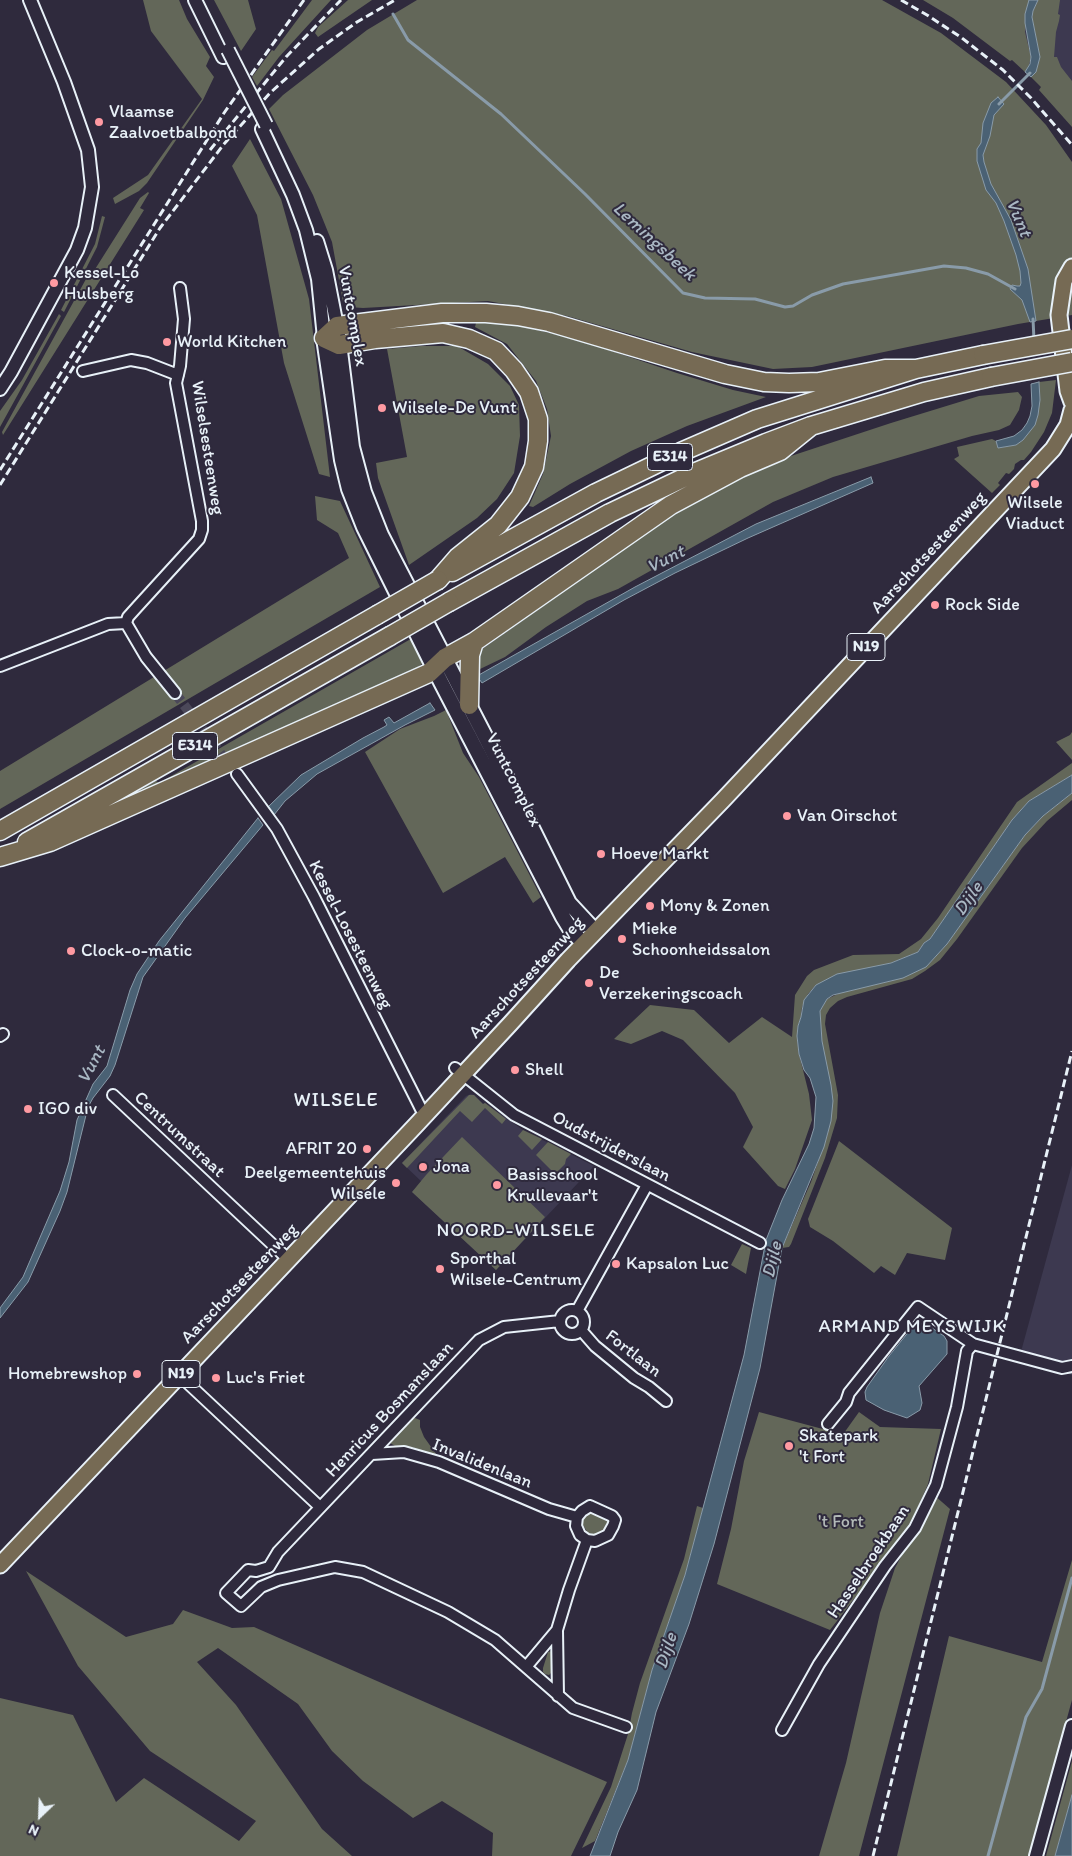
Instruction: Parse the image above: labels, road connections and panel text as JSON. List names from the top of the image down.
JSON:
{
  "streets": {
    "highway": ["E314"],
    "main road": ["Vuntcomplex", "Aarschotsesteenweg", "N19"],
    "street": [
      "Wilselsesteenweg",
      "Kessel-Losesteenweg",
      "Centrumstraat",
      "Oudstrijderslaan",
      "Fortlaan",
      "Henricus Bosmanslaan",
      "Invalidenlaan",
      "Hasselbroekbaan"
    ]
  },
  "crossings": [
    ["Vuntcomplex", "Aarschotsesteenweg"],
    ["Aarschotsesteenweg", "Kessel-Losesteenweg"],
    ["Aarschotsesteenweg", "Centrumstraat"],
    ["Aarschotsesteenweg", "Oudstrijderslaan"],
    ["Fortlaan", "Henricus Bosmanslaan"],
    ["Henricus Bosmanslaan", "Invalidenlaan"]
  ],
  "districts": ["WILSELE", "NOORD-WILSELE", "ARMAND MEYSWIJK"],
  "water": ["Vunt", "Lemingsbeek", "Dijle"],
  "parks": ["'t Fort"],
  "places": [
    "Vlaamse Zaalvoetbalbond",
    "Kessel-Lo Hulsberg",
    "World Kitchen",
    "Wilsele-De Vunt",
    "Wilsele Viaduct",
    "Rock Side",
    "Van Oirschot",
    "Hoeve Markt",
    "Mony & Zonen",
    "Mieke Schoonheidssalon",
    "Clock-o-matic",
    "De Verzekeringscoach",
    "Shell",
    "IGO div",
    "AFRIT 20",
    "Jona",
    "Deelgemeentehuis Wilsele",
    "Basisschool Krullevaar't",
    "Kapsalon Luc",
    "Sporthal Wilsele-Centrum",
    "Homebrewshop",
    "Luc's Friet",
    "Skatepark 't Fort"
  ],
  "north": "bottom left"
}
